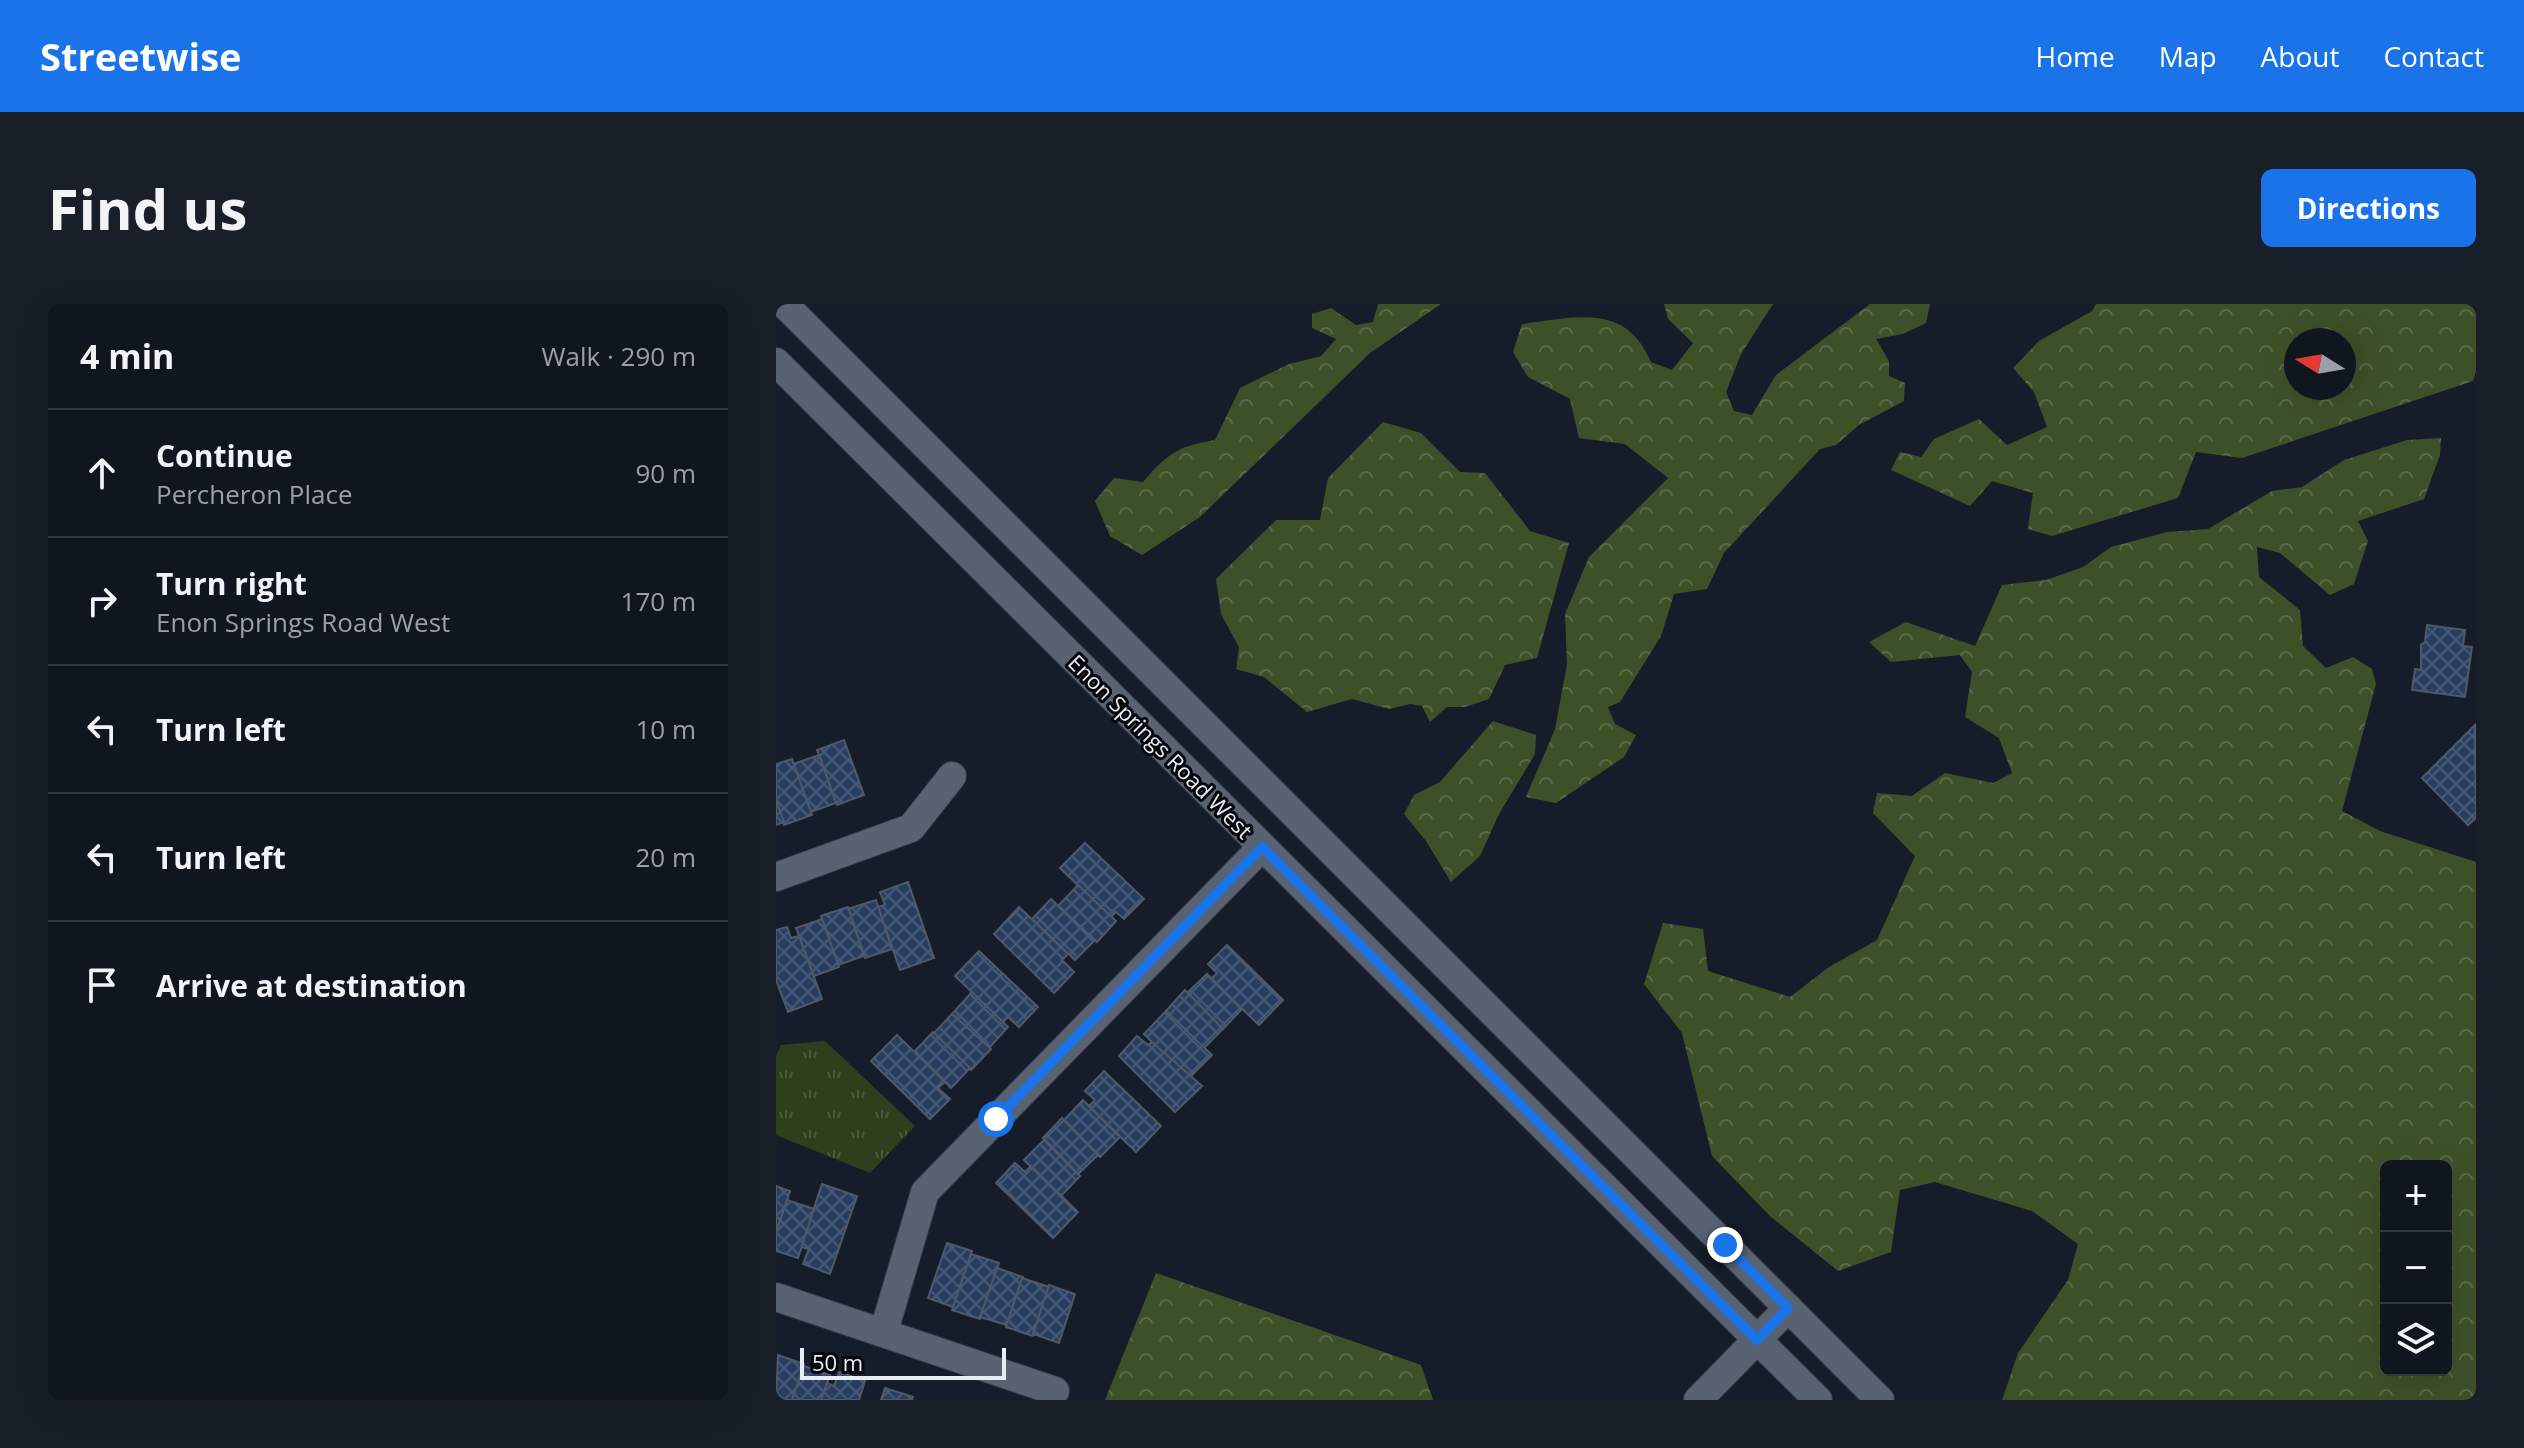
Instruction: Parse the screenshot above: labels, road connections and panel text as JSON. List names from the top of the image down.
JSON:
{
  "streets": {
    "street": ["Enon Springs Road West"]
  },
  "scale_bar": "50 m",
  "north": "left",
  "page": {
    "header": "Streetwise",
    "nav": [
      "Home",
      "Map",
      "About",
      "Contact"
    ],
    "buttons": "Directions",
    "title": "Find us",
    "heading": ["4 min", "Walk · 290 m"],
    "list": [
      ["Continue", "Percheron Place", "90 m"],
      ["Turn right", "Enon Springs Road West", "170 m"],
      ["Turn left", "10 m"],
      ["Turn left", "20 m"],
      "Arrive at destination"
    ],
    "map_buttons": ["+", "−"],
    "scale": "50 m"
  }
}
